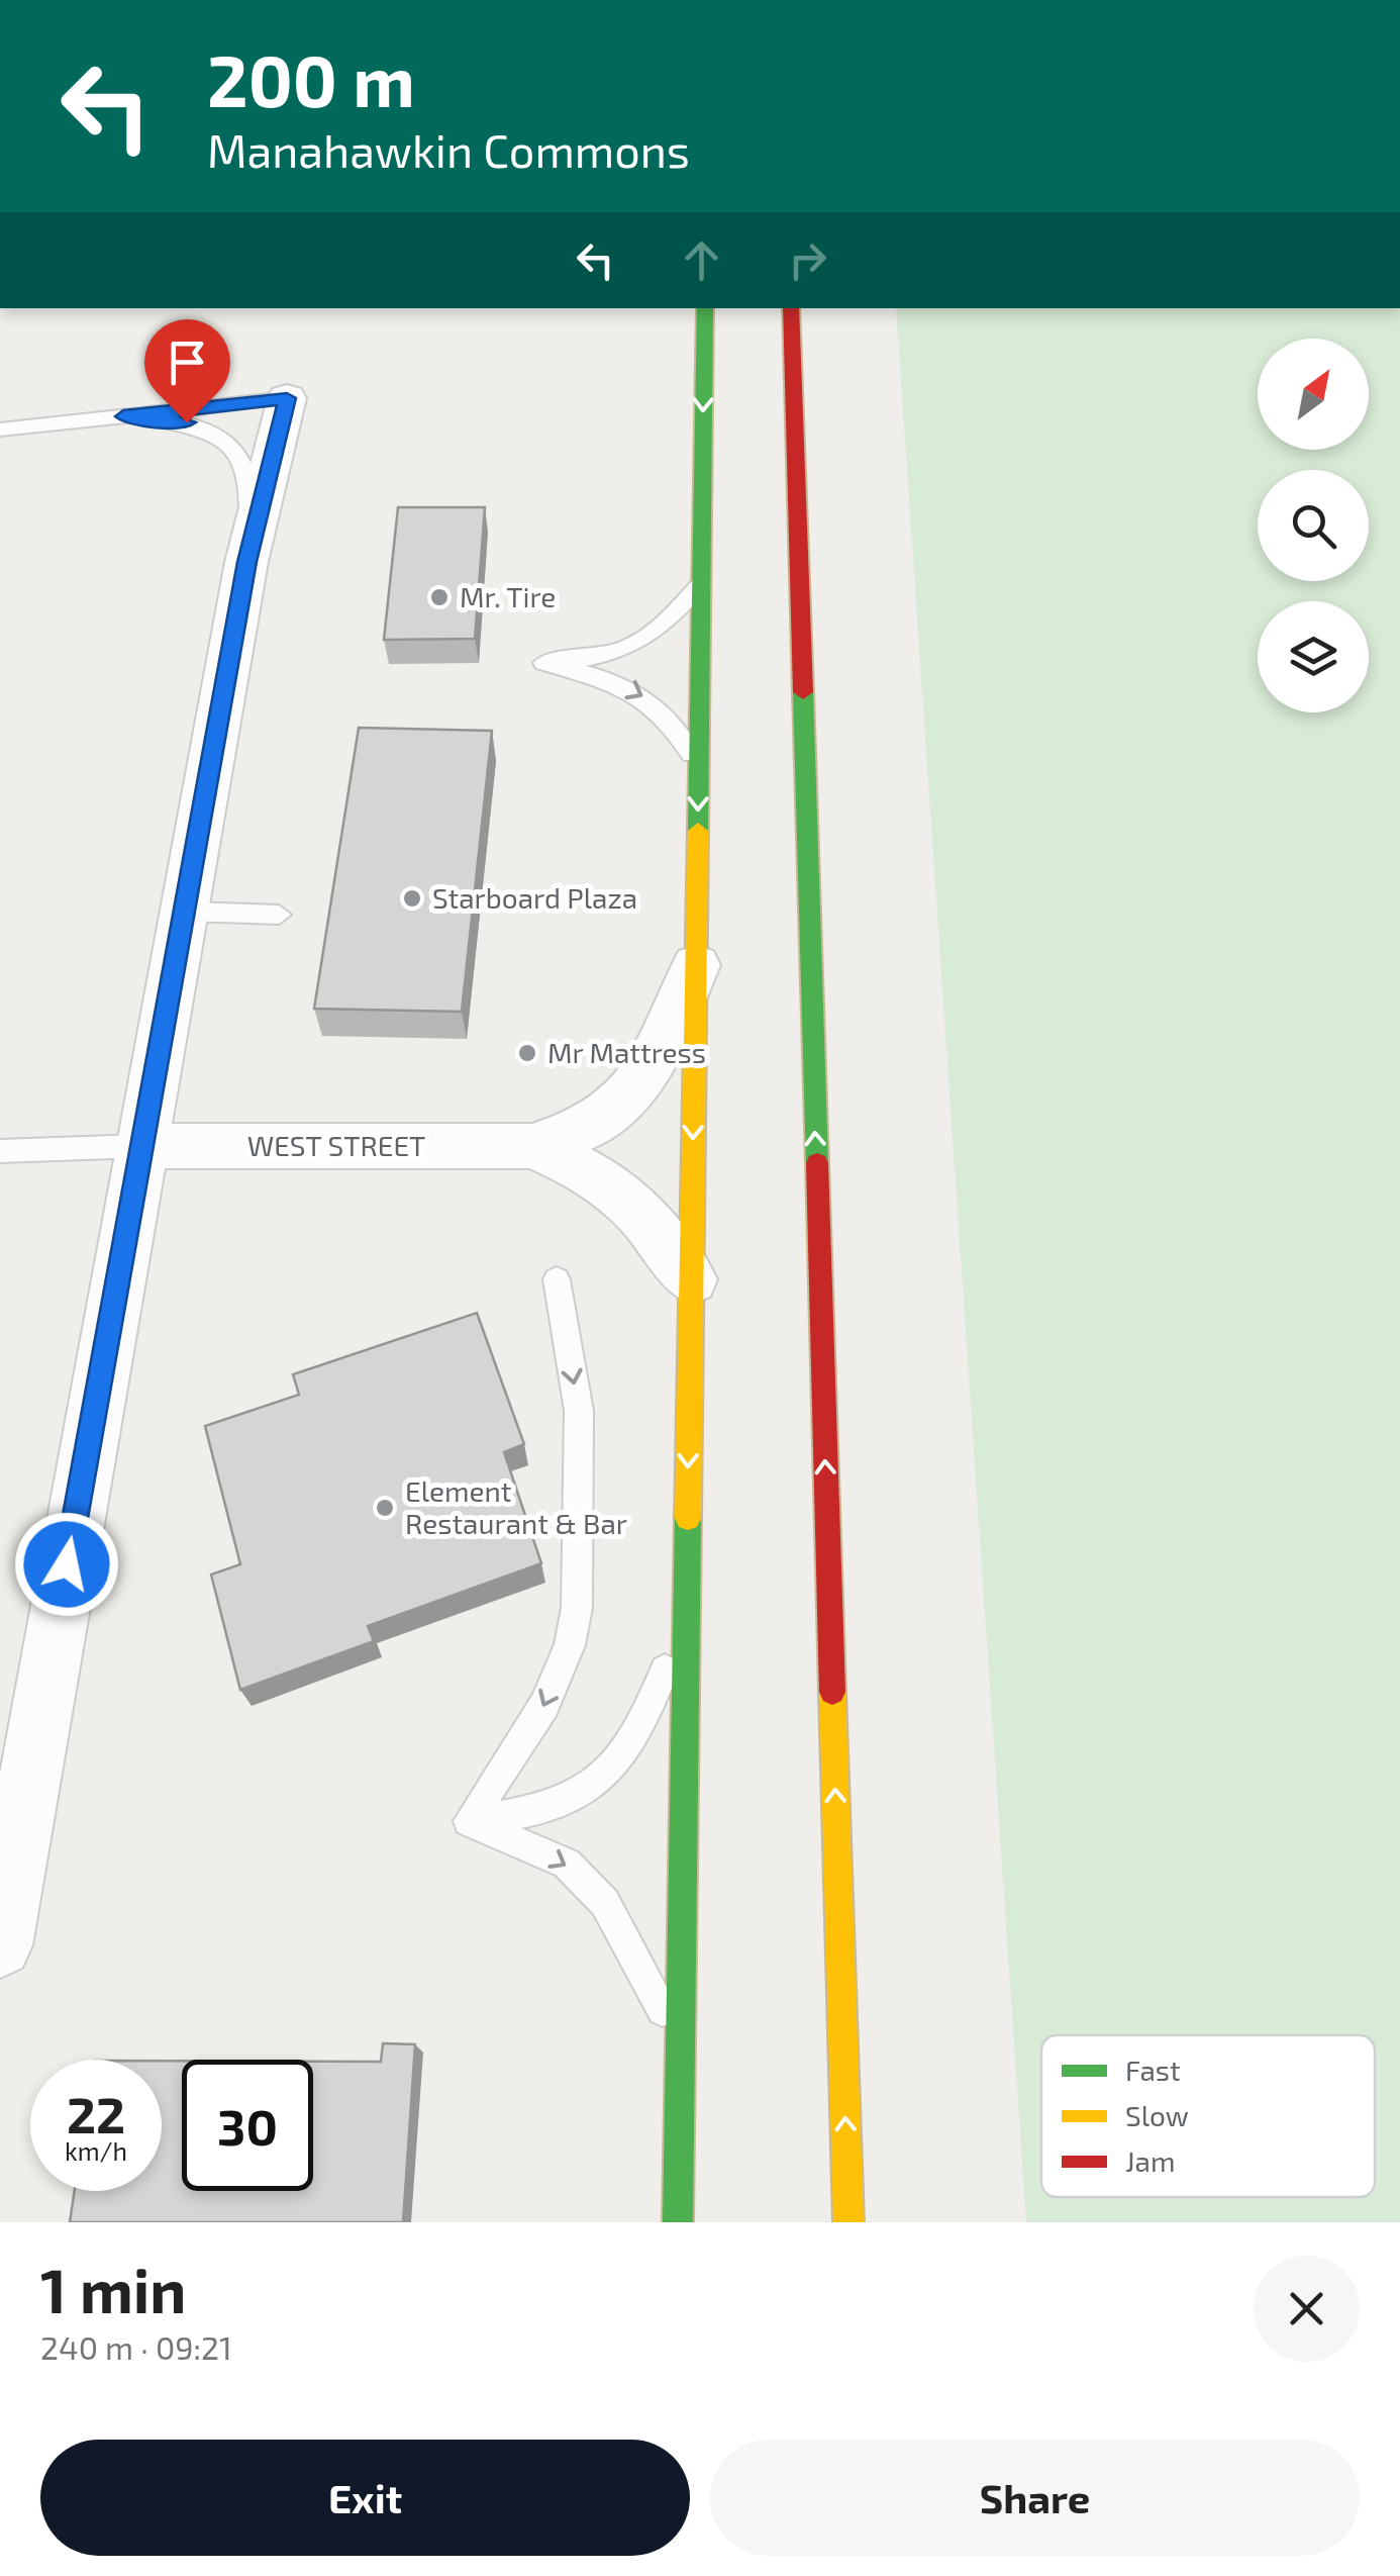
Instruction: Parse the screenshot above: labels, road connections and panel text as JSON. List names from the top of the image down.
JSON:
{
  "streets": {
    "street": ["WEST STREET"]
  },
  "places": [
    "Mr. Tire",
    "Starboard Plaza",
    "Mr Mattress",
    "Element Restaurant & Bar"
  ],
  "legend": ["Fast", "Slow", "Jam"],
  "north": "top right",
  "page": {
    "turn": ["200 m", "Manahawkin Commons"],
    "speed": "22 km/h",
    "limit": "30",
    "heading": ["1 min", "240 m · 09:21"],
    "buttons": ["Exit", "Share"]
  }
}
